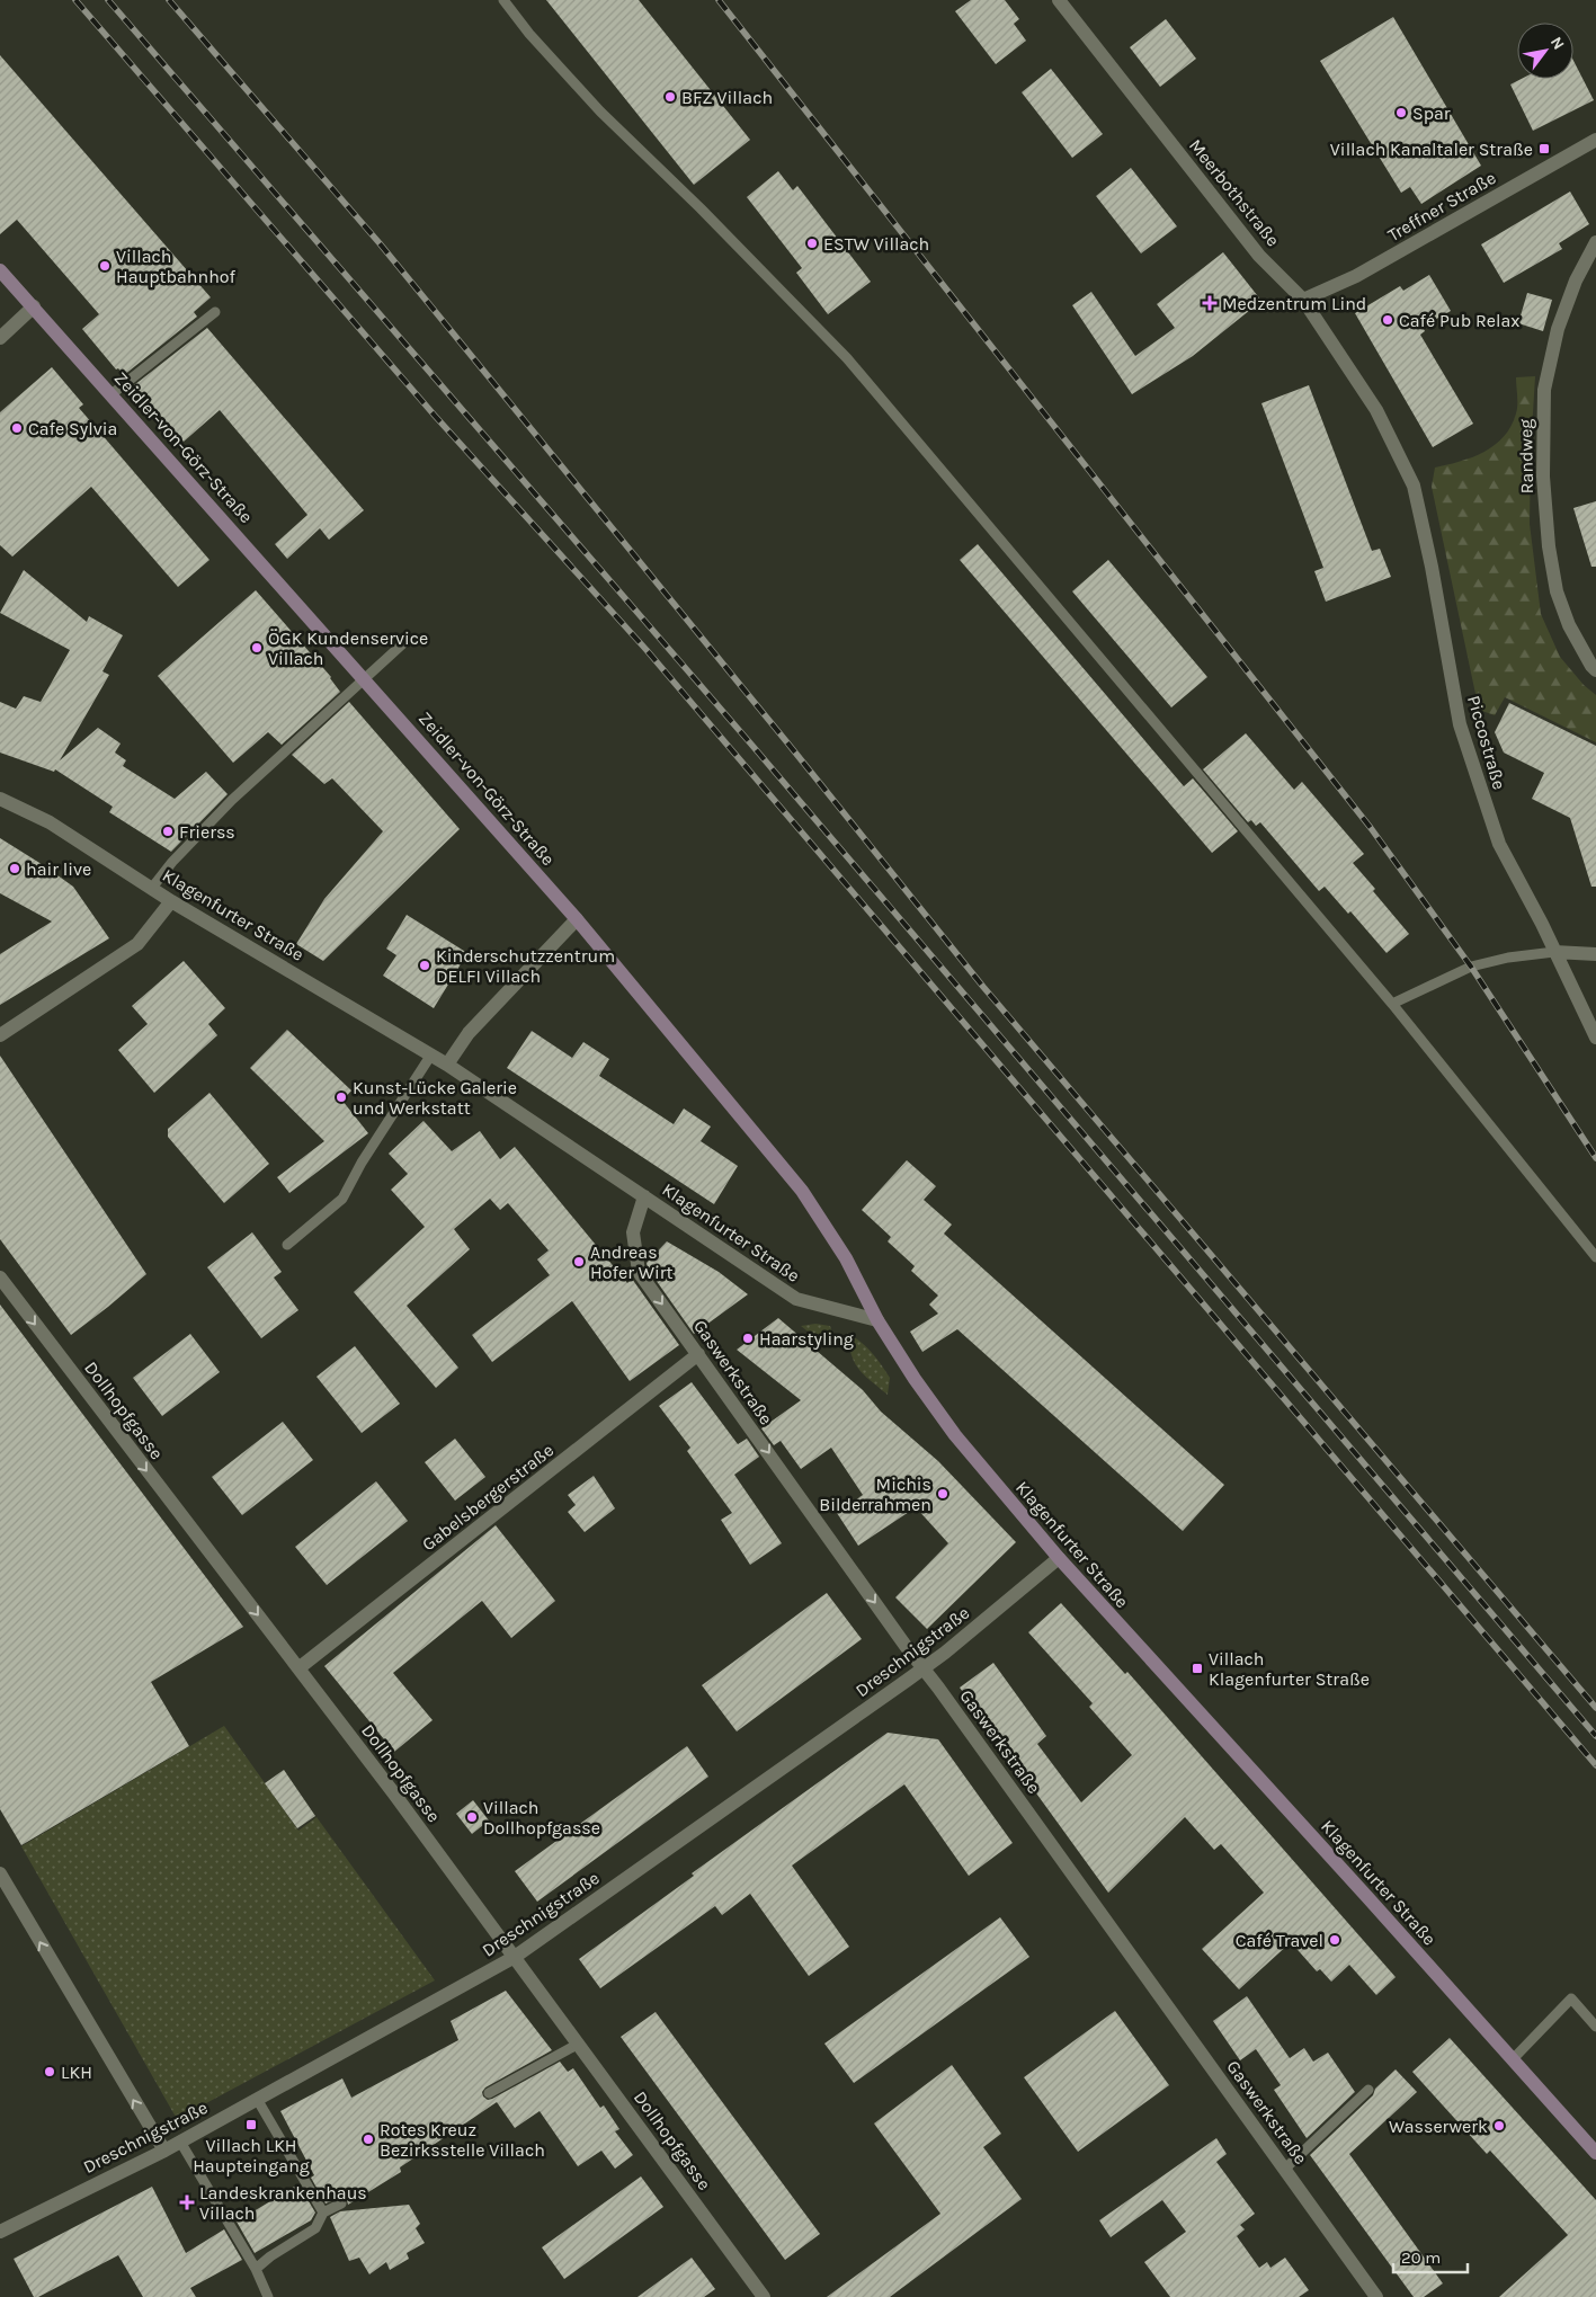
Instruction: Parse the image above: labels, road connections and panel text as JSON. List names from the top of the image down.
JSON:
{
  "streets": {
    "street": [
      "Meerbothstraße",
      "Treffner Straße",
      "Zeidler-von-Görz-Straße",
      "Randweg",
      "Piccostraße",
      "Klagenfurter Straße",
      "Gaswerkstraße",
      "Dollhopfgasse",
      "Gabelsbergerstraße",
      "Dreschnigstraße"
    ]
  },
  "crossings": [
    ["Meerbothstraße", "Treffner Straße"],
    ["Meerbothstraße", "Piccostraße"],
    ["Zeidler-von-Görz-Straße", "Klagenfurter Straße"],
    ["Klagenfurter Straße", "Gaswerkstraße"],
    ["Klagenfurter Straße", "Dreschnigstraße"],
    ["Gaswerkstraße", "Gabelsbergerstraße"],
    ["Gaswerkstraße", "Dreschnigstraße"],
    ["Dollhopfgasse", "Gabelsbergerstraße"],
    ["Dollhopfgasse", "Dreschnigstraße"]
  ],
  "one_way": ["Gaswerkstraße", "Dollhopfgasse"],
  "places": {
    "other": [
      "BFZ Villach",
      "Spar",
      "ESTW Villach",
      "Villach Hauptbahnhof",
      "Café Pub Relax",
      "Cafe Sylvia",
      "ÖGK Kundenservice Villach",
      "Frierss",
      "hair live",
      "Kinderschutzzentrum DELFI Villach",
      "Kunst-Lücke Galerie und Werkstatt",
      "Andreas Hofer Wirt",
      "Haarstyling",
      "Michis Bilderrahmen",
      "Villach Dollhopfgasse",
      "Café Travel",
      "LKH",
      "Wasserwerk",
      "Rotes Kreuz Bezirksstelle Villach"
    ],
    "transit": ["Villach Kanaltaler Straße", "Villach Klagenfurter Straße", "Villach LKH Haupteingang"],
    "health": ["Medzentrum Lind", "Landeskrankenhaus Villach"]
  },
  "scale_bar": "20 m",
  "north": "top right"
}
